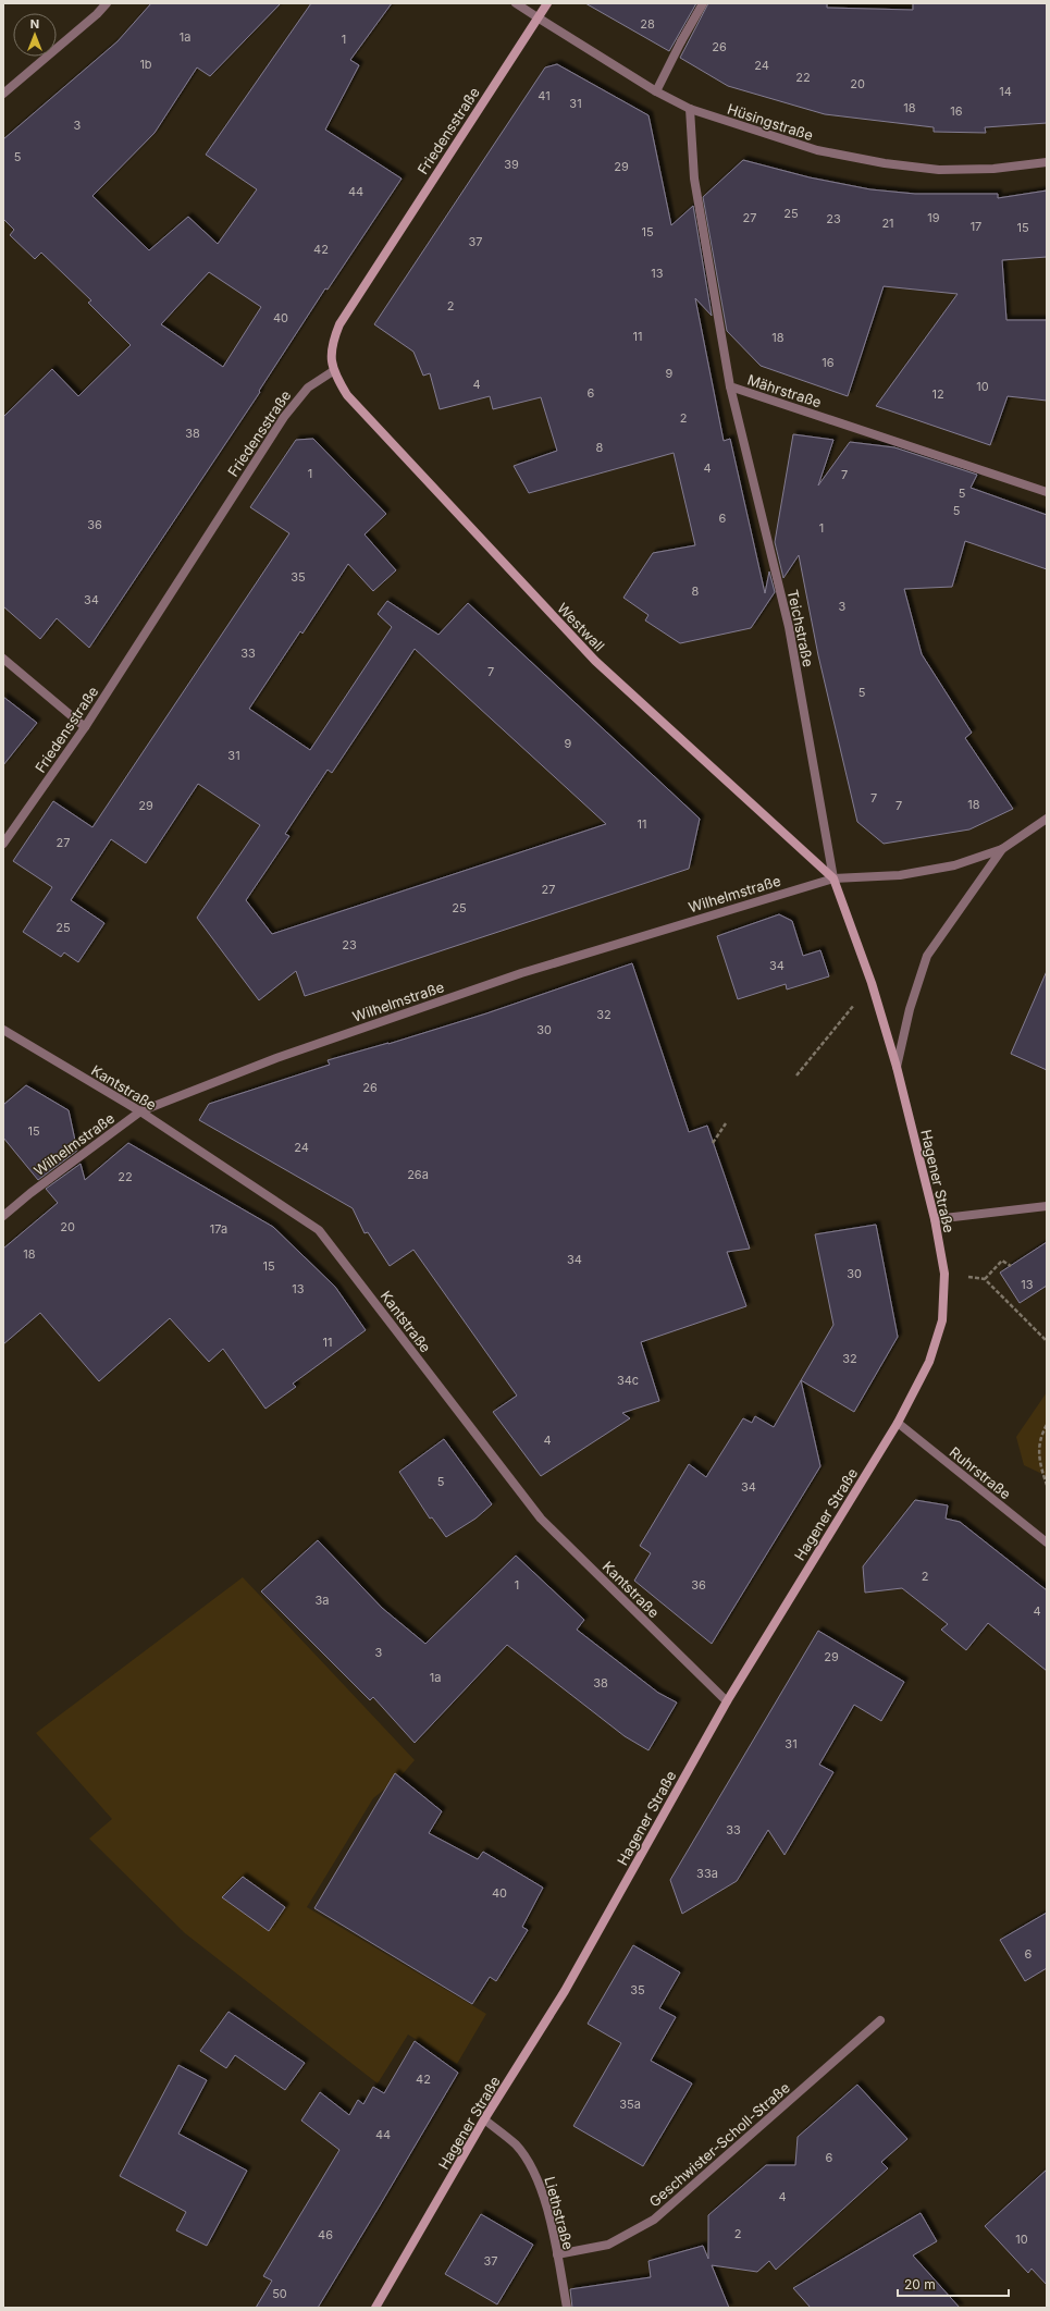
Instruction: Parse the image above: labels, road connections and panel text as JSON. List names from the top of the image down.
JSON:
{
  "streets": {
    "main road": ["Friedensstraße", "Westwall", "Hagener Straße"],
    "street": [
      "Hüsingstraße",
      "Mährstraße",
      "Teichstraße",
      "Wilhelmstraße",
      "Kantstraße",
      "Ruhrstraße",
      "Geschwister-Scholl-Straße",
      "Liethstraße"
    ]
  },
  "crossings": [
    ["Hüsingstraße", "Friedensstraße"],
    ["Hüsingstraße", "Mährstraße"],
    ["Friedensstraße", "Westwall"],
    ["Mährstraße", "Teichstraße"],
    ["Westwall", "Teichstraße"],
    ["Westwall", "Wilhelmstraße"],
    ["Westwall", "Hagener Straße"],
    ["Teichstraße", "Wilhelmstraße"],
    ["Teichstraße", "Hagener Straße"],
    ["Wilhelmstraße", "Kantstraße"],
    ["Wilhelmstraße", "Hagener Straße"],
    ["Kantstraße", "Hagener Straße"],
    ["Hagener Straße", "Ruhrstraße"],
    ["Hagener Straße", "Liethstraße"],
    ["Geschwister-Scholl-Straße", "Liethstraße"]
  ],
  "house_numbers": [
    "28",
    "1a",
    "1",
    "26",
    "1b",
    "24",
    "22",
    "20",
    "14",
    "41",
    "31",
    "18",
    "16",
    "3",
    "5",
    "39",
    "29",
    "44",
    "25",
    "27",
    "19",
    "23",
    "21",
    "17",
    "15",
    "15",
    "37",
    "42",
    "13",
    "2",
    "40",
    "11",
    "18",
    "16",
    "9",
    "4",
    "10",
    "6",
    "12",
    "2",
    "38",
    "8",
    "4",
    "1",
    "7",
    "5",
    "5",
    "6",
    "36",
    "1",
    "35",
    "8",
    "34",
    "3",
    "33",
    "7",
    "5",
    "9",
    "31",
    "7",
    "18",
    "29",
    "7",
    "11",
    "27",
    "27",
    "25",
    "25",
    "23",
    "34",
    "32",
    "30",
    "26",
    "15",
    "24",
    "26a",
    "22",
    "20",
    "17a",
    "18",
    "34",
    "15",
    "30",
    "13",
    "13",
    "11",
    "32",
    "34c",
    "4",
    "5",
    "34",
    "2",
    "1",
    "36",
    "3a",
    "4",
    "3",
    "29",
    "1a",
    "38",
    "31",
    "33",
    "33a",
    "40",
    "6",
    "35",
    "42",
    "35a",
    "44",
    "6",
    "4",
    "2",
    "46",
    "10",
    "37",
    "50"
  ],
  "scale_bar": "20 m",
  "north": "top"
}
